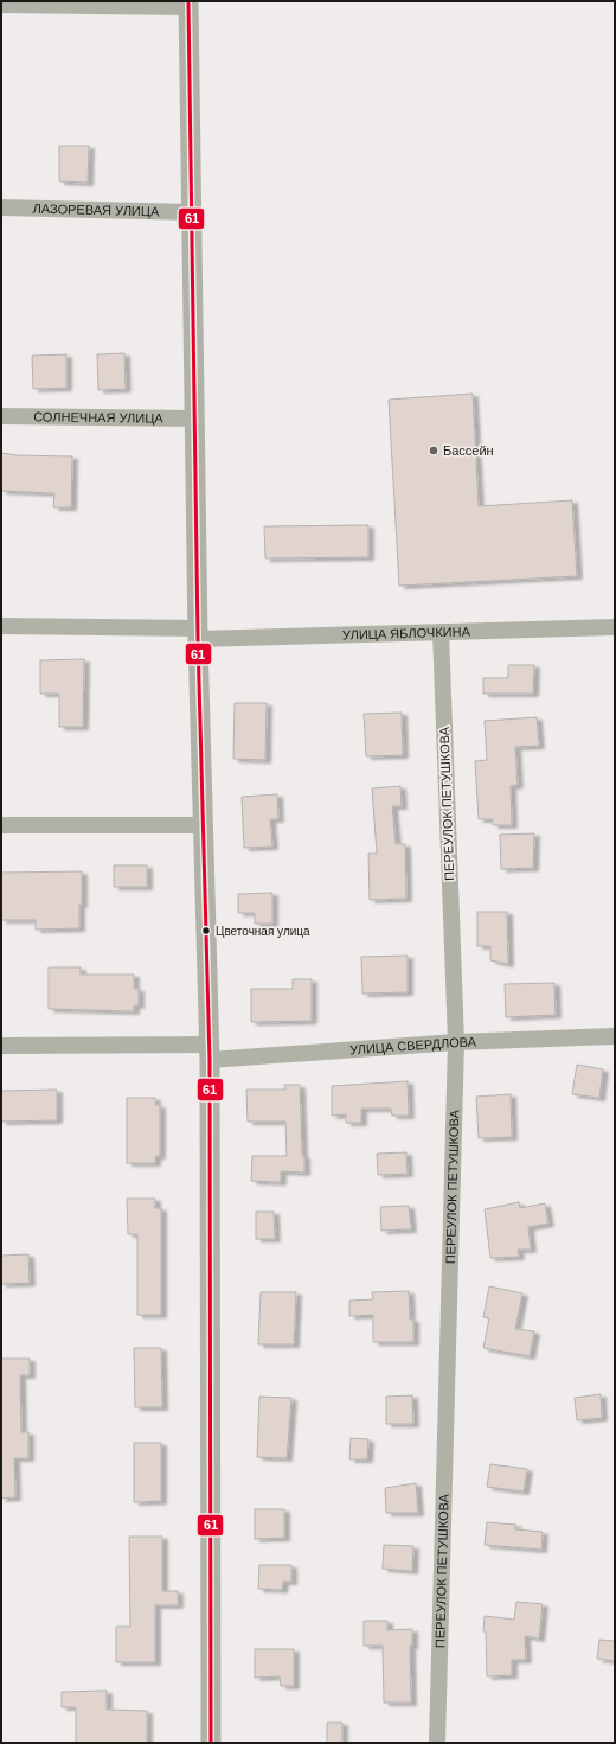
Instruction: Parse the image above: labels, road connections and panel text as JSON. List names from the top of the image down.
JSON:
{
  "streets": {
    "street": [
      "ЛАЗОРЕВАЯ УЛИЦА",
      "СОЛНЕЧНАЯ УЛИЦА",
      "УЛИЦА ЯБЛОЧКИНА",
      "ПЕРЕУЛОК ПЕТУШКОВА",
      "УЛИЦА СВЕРДЛОВА"
    ]
  },
  "crossings": [
    ["УЛИЦА ЯБЛОЧКИНА", "ПЕРЕУЛОК ПЕТУШКОВА"],
    ["ПЕРЕУЛОК ПЕТУШКОВА", "УЛИЦА СВЕРДЛОВА"]
  ],
  "places": ["Бассейн", "Цветочная улица"],
  "lines": ["transit line 61"]
}
